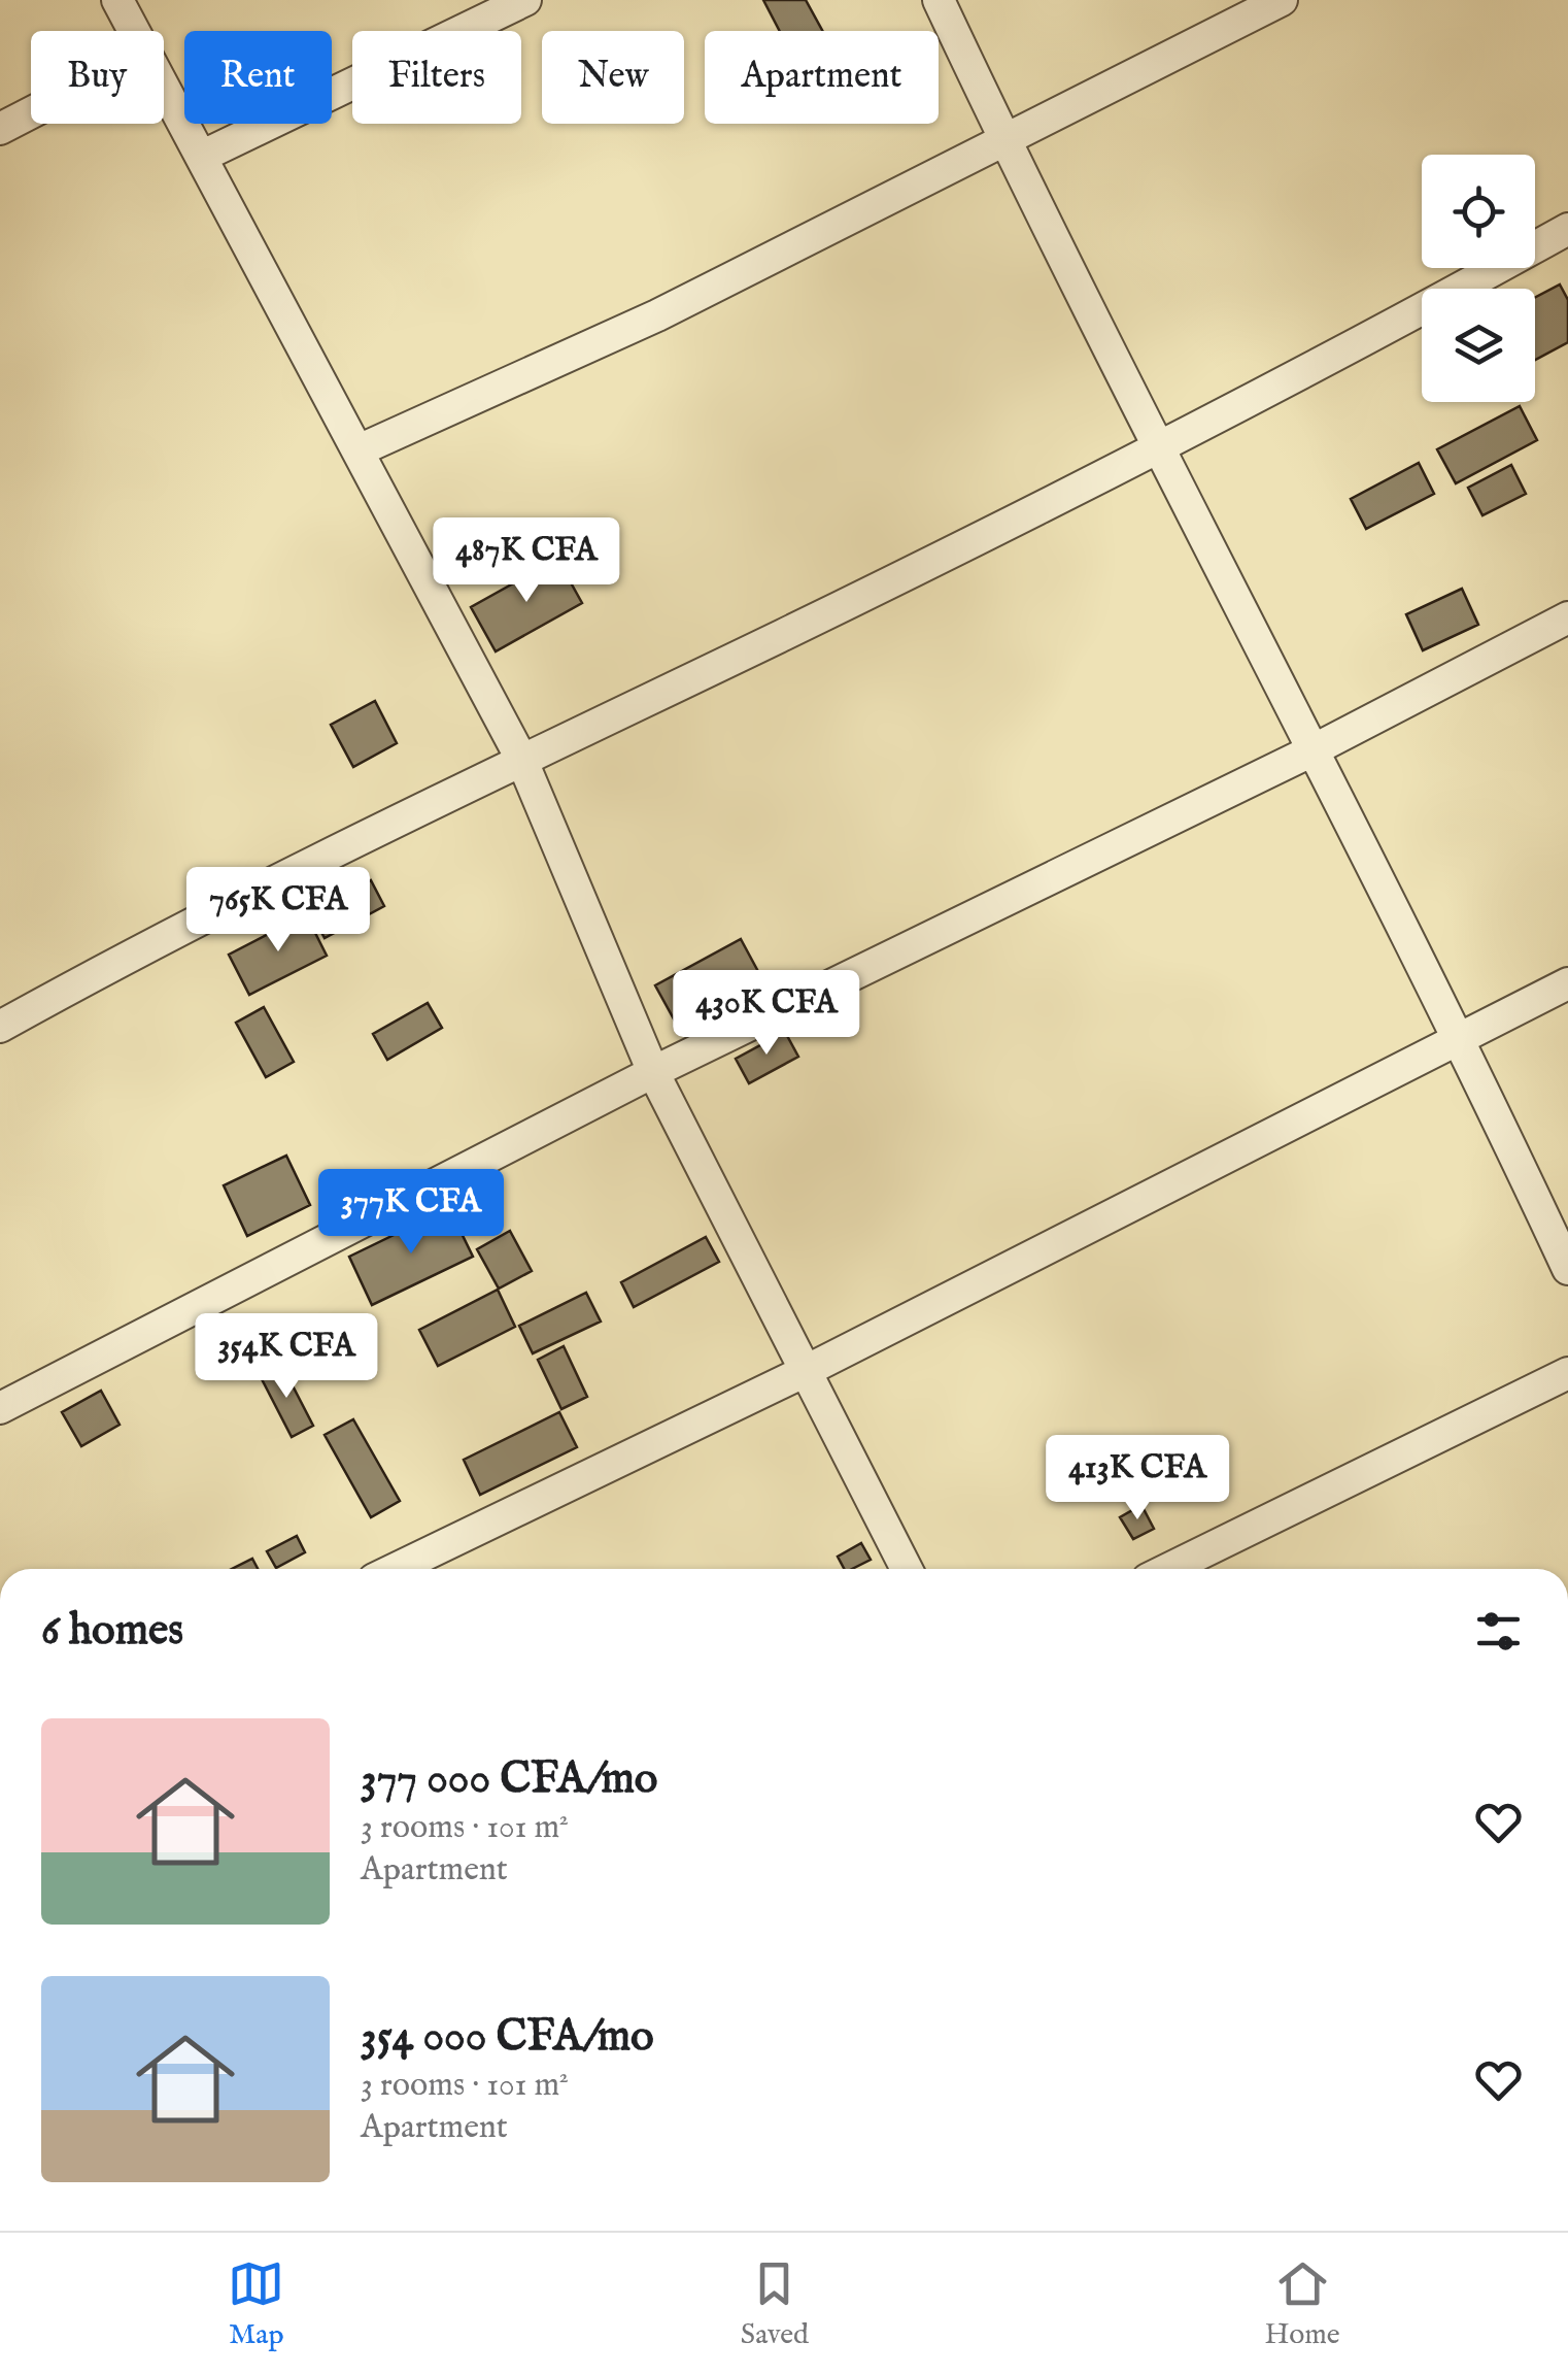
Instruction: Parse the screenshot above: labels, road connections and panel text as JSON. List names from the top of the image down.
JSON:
{
  "page": {
    "chip": [
      "Buy",
      "Rent",
      "Filters",
      "New",
      "Apartment"
    ],
    "price": [
      "487K CFA",
      "765K CFA",
      "430K CFA",
      "377K CFA",
      "354K CFA",
      "413K CFA"
    ],
    "heading": "6 homes",
    "list": [
      {
        "name": "377 000 CFA/mo",
        "note": "3 rooms · 101 m² · Apartment"
      },
      {
        "name": "354 000 CFA/mo",
        "note": "3 rooms · 101 m² · Apartment"
      }
    ],
    "tabs": ["Map", "Saved", "Home"]
  }
}
